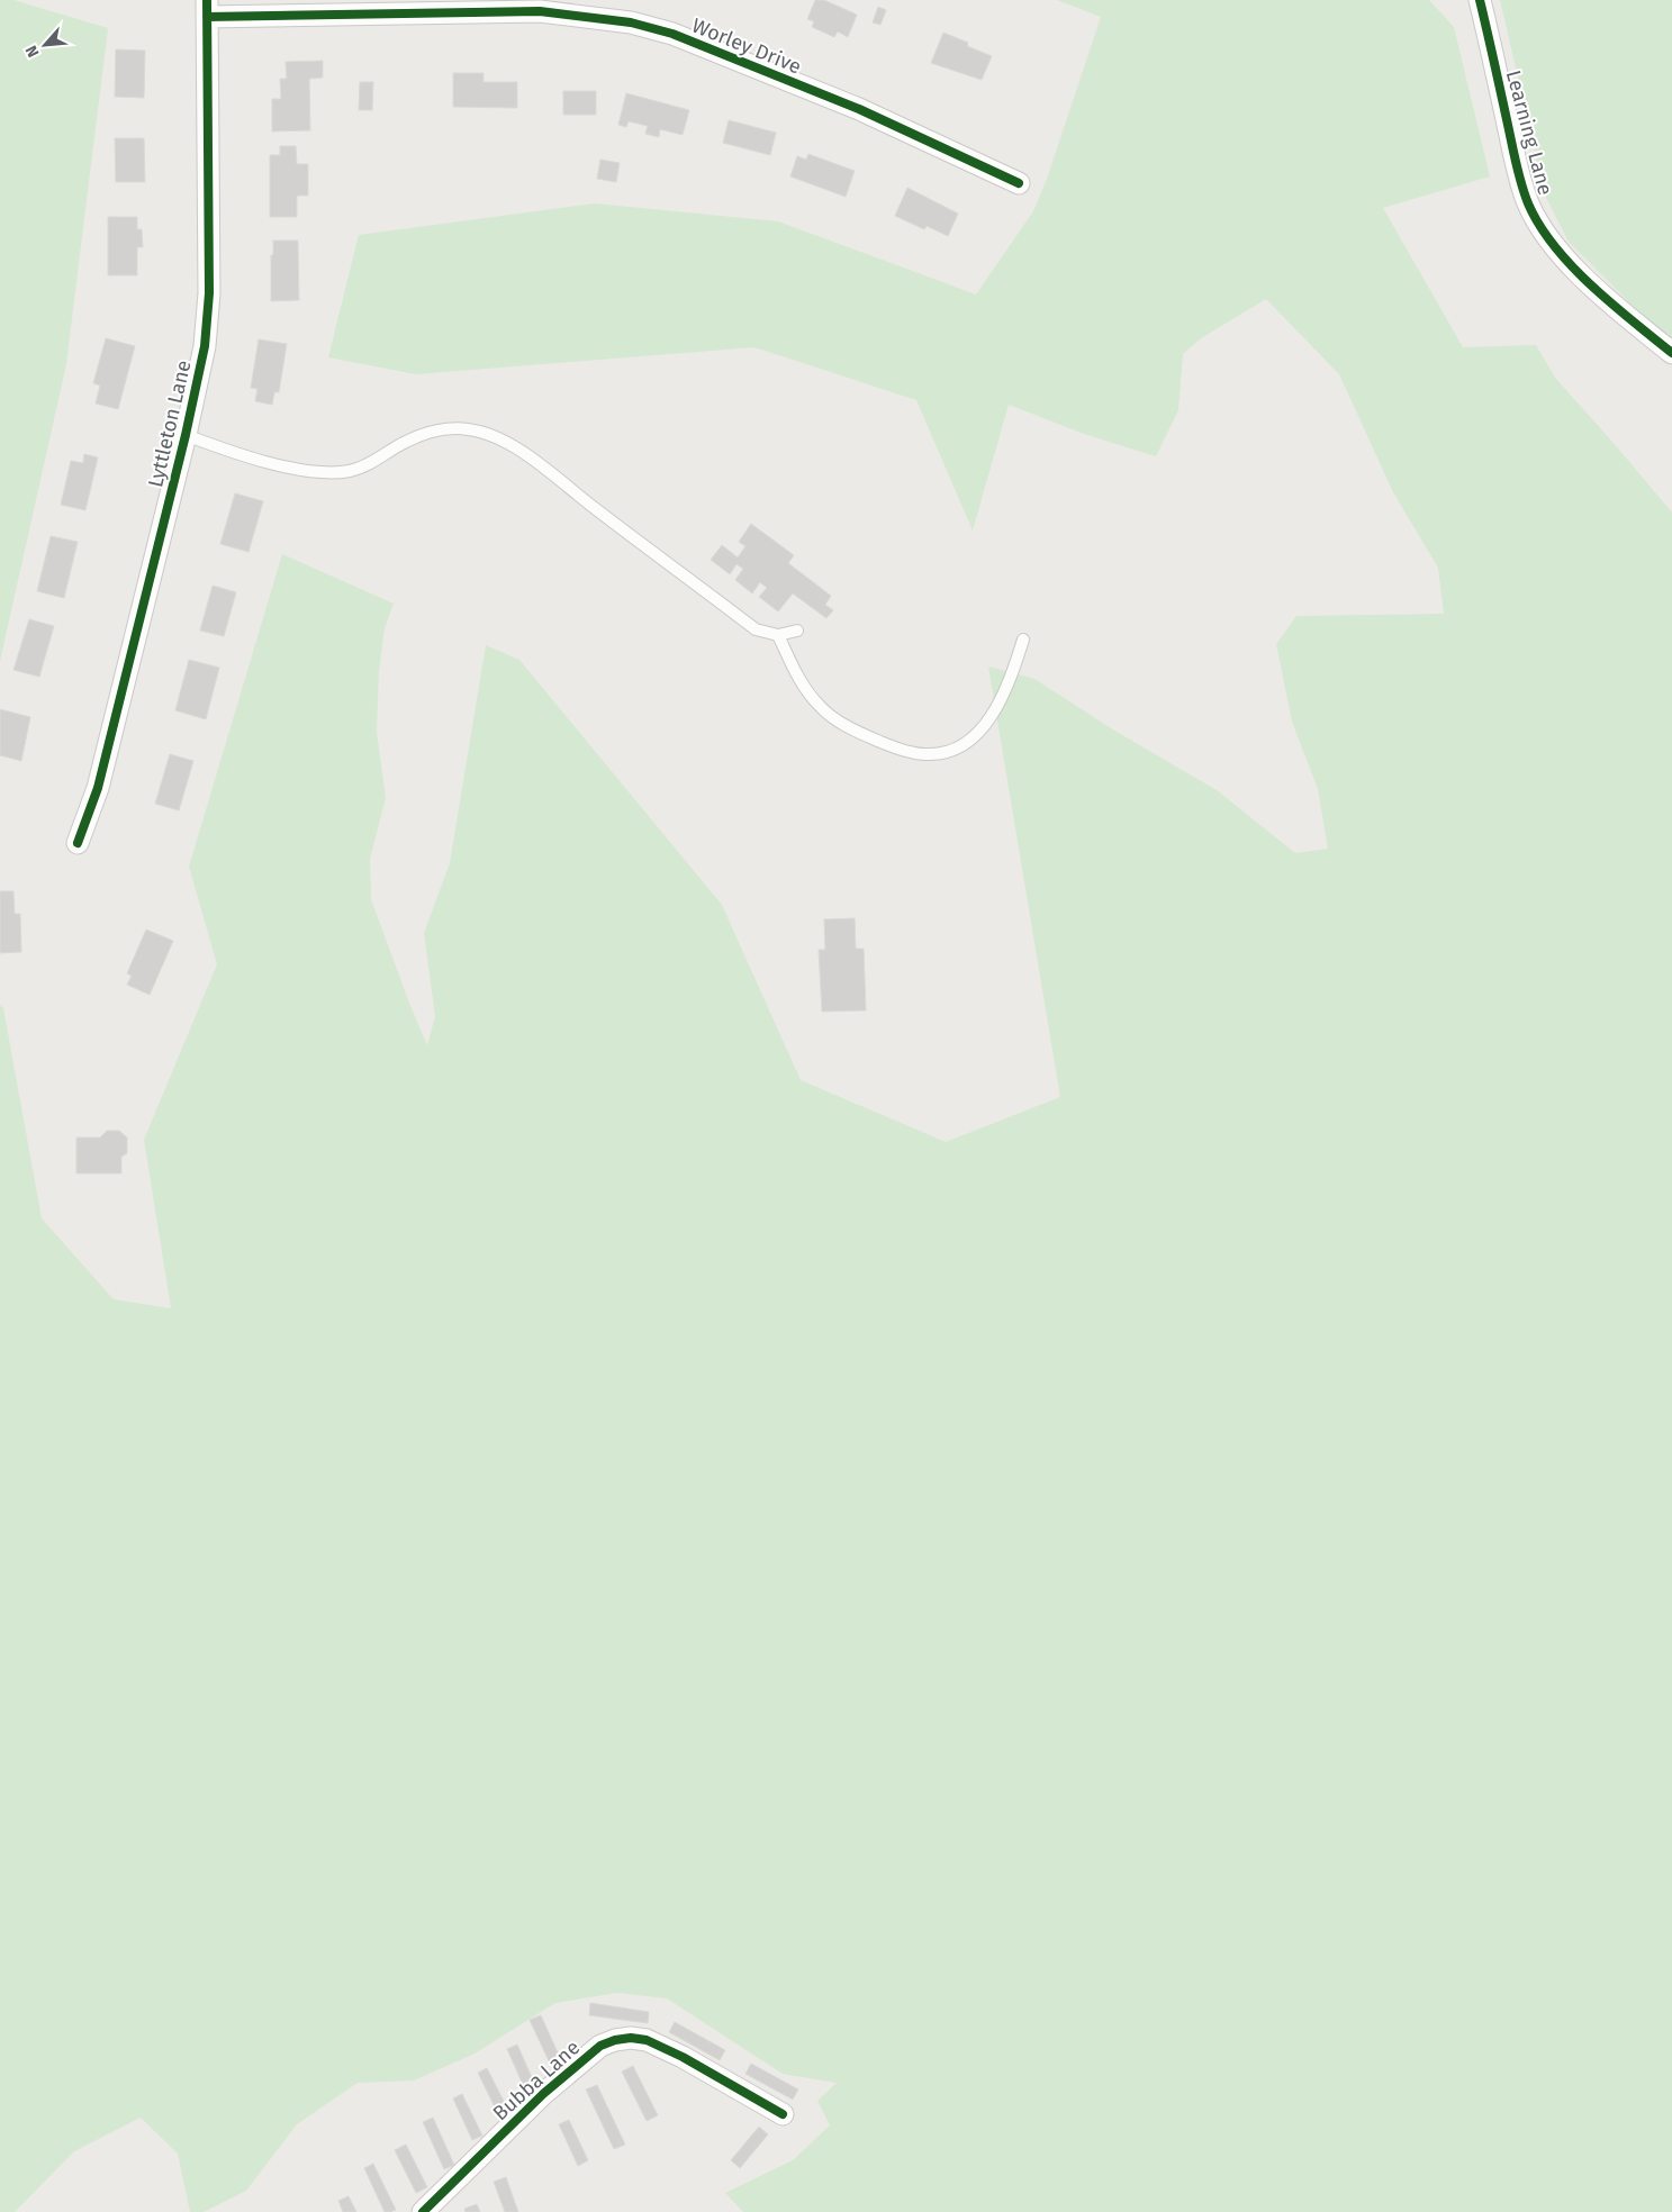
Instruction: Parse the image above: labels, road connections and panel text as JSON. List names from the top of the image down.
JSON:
{
  "streets": {
    "street": [
      "Worley Drive",
      "Learning Lane",
      "Lyttleton Lane",
      "Bubba Lane"
    ]
  },
  "crossings": [
    ["Worley Drive", "Lyttleton Lane"]
  ],
  "north": "bottom left"
}
